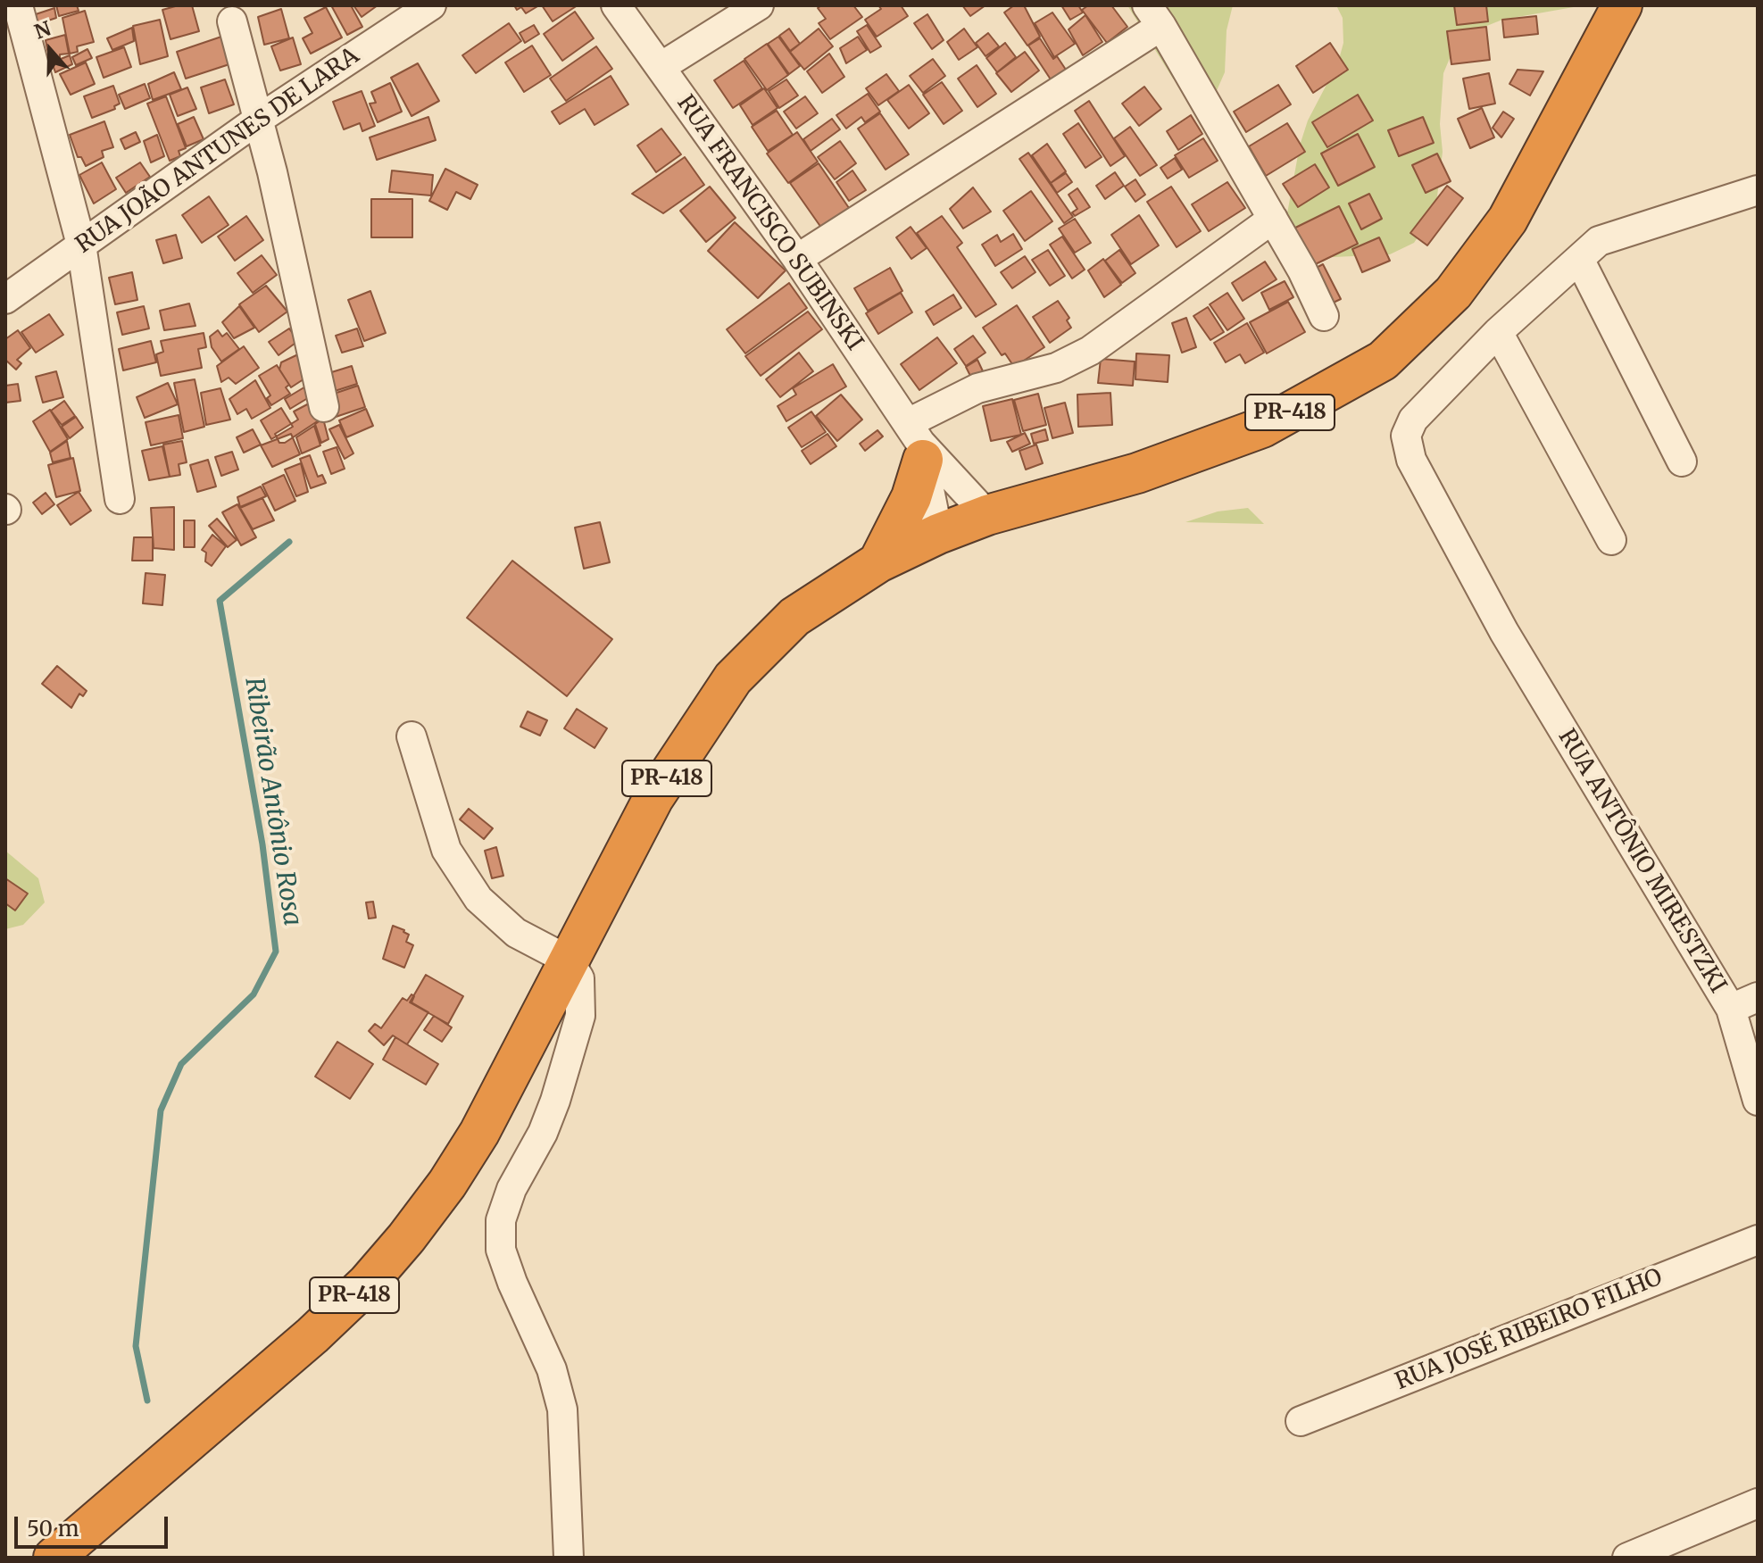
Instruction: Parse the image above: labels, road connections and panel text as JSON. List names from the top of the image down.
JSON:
{
  "streets": {
    "highway": ["PR-418"],
    "street": [
      "RUA JOÃO ANTUNES DE LARA",
      "RUA FRANCISCO SUBINSKI",
      "RUA ANTÔNIO MIRESTZKI",
      "RUA JOSÉ RIBEIRO FILHO"
    ]
  },
  "crossings": [
    ["RUA FRANCISCO SUBINSKI", "PR-418"]
  ],
  "water": ["Ribeirão Antônio Rosa"],
  "scale_bar": "50 m",
  "north": "top"
}
